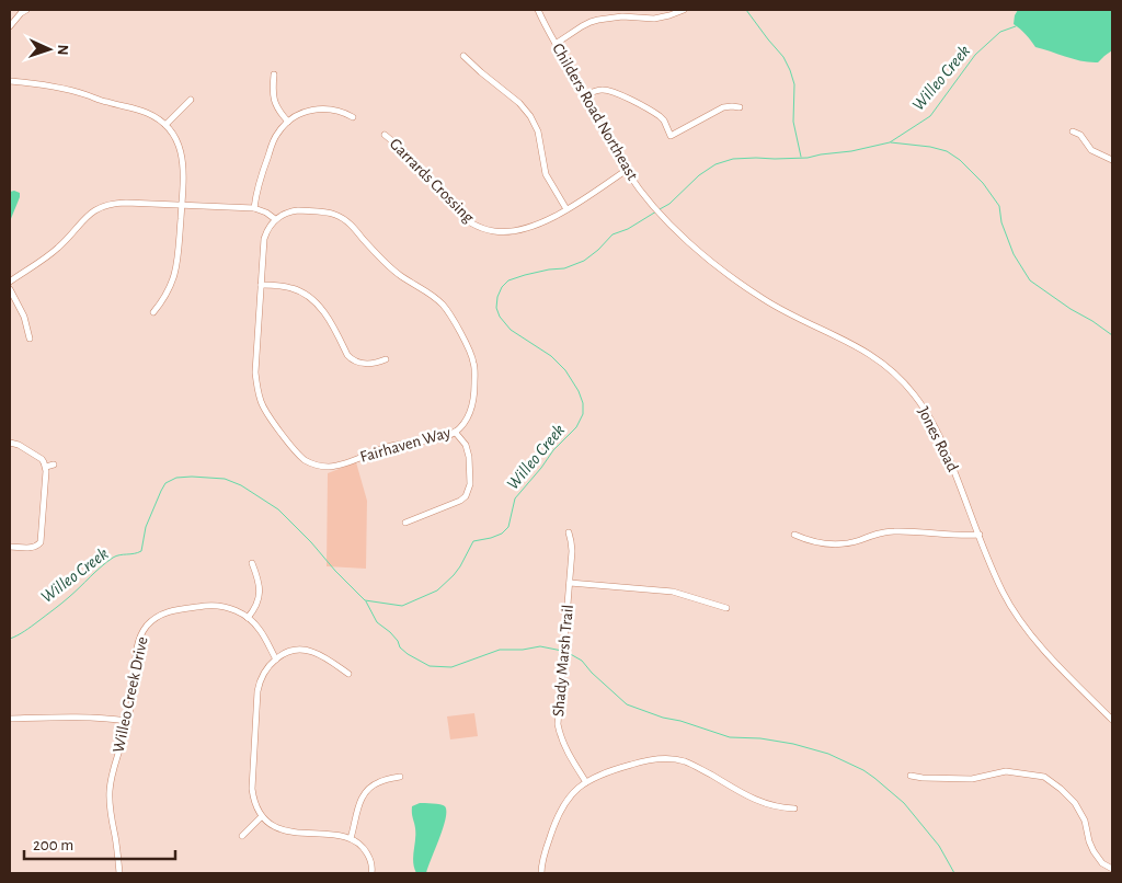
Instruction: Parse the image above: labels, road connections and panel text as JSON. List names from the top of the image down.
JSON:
{
  "streets": {
    "street": [
      "Childers Road Northeast",
      "Garrards Crossing",
      "Jones Road",
      "Fairhaven Way",
      "Shady Marsh Trail",
      "Willeo Creek Drive"
    ]
  },
  "crossings": [
    ["Childers Road Northeast", "Garrards Crossing"],
    ["Childers Road Northeast", "Jones Road"]
  ],
  "water": ["Willeo Creek"],
  "scale_bar": "200 m",
  "north": "right"
}
